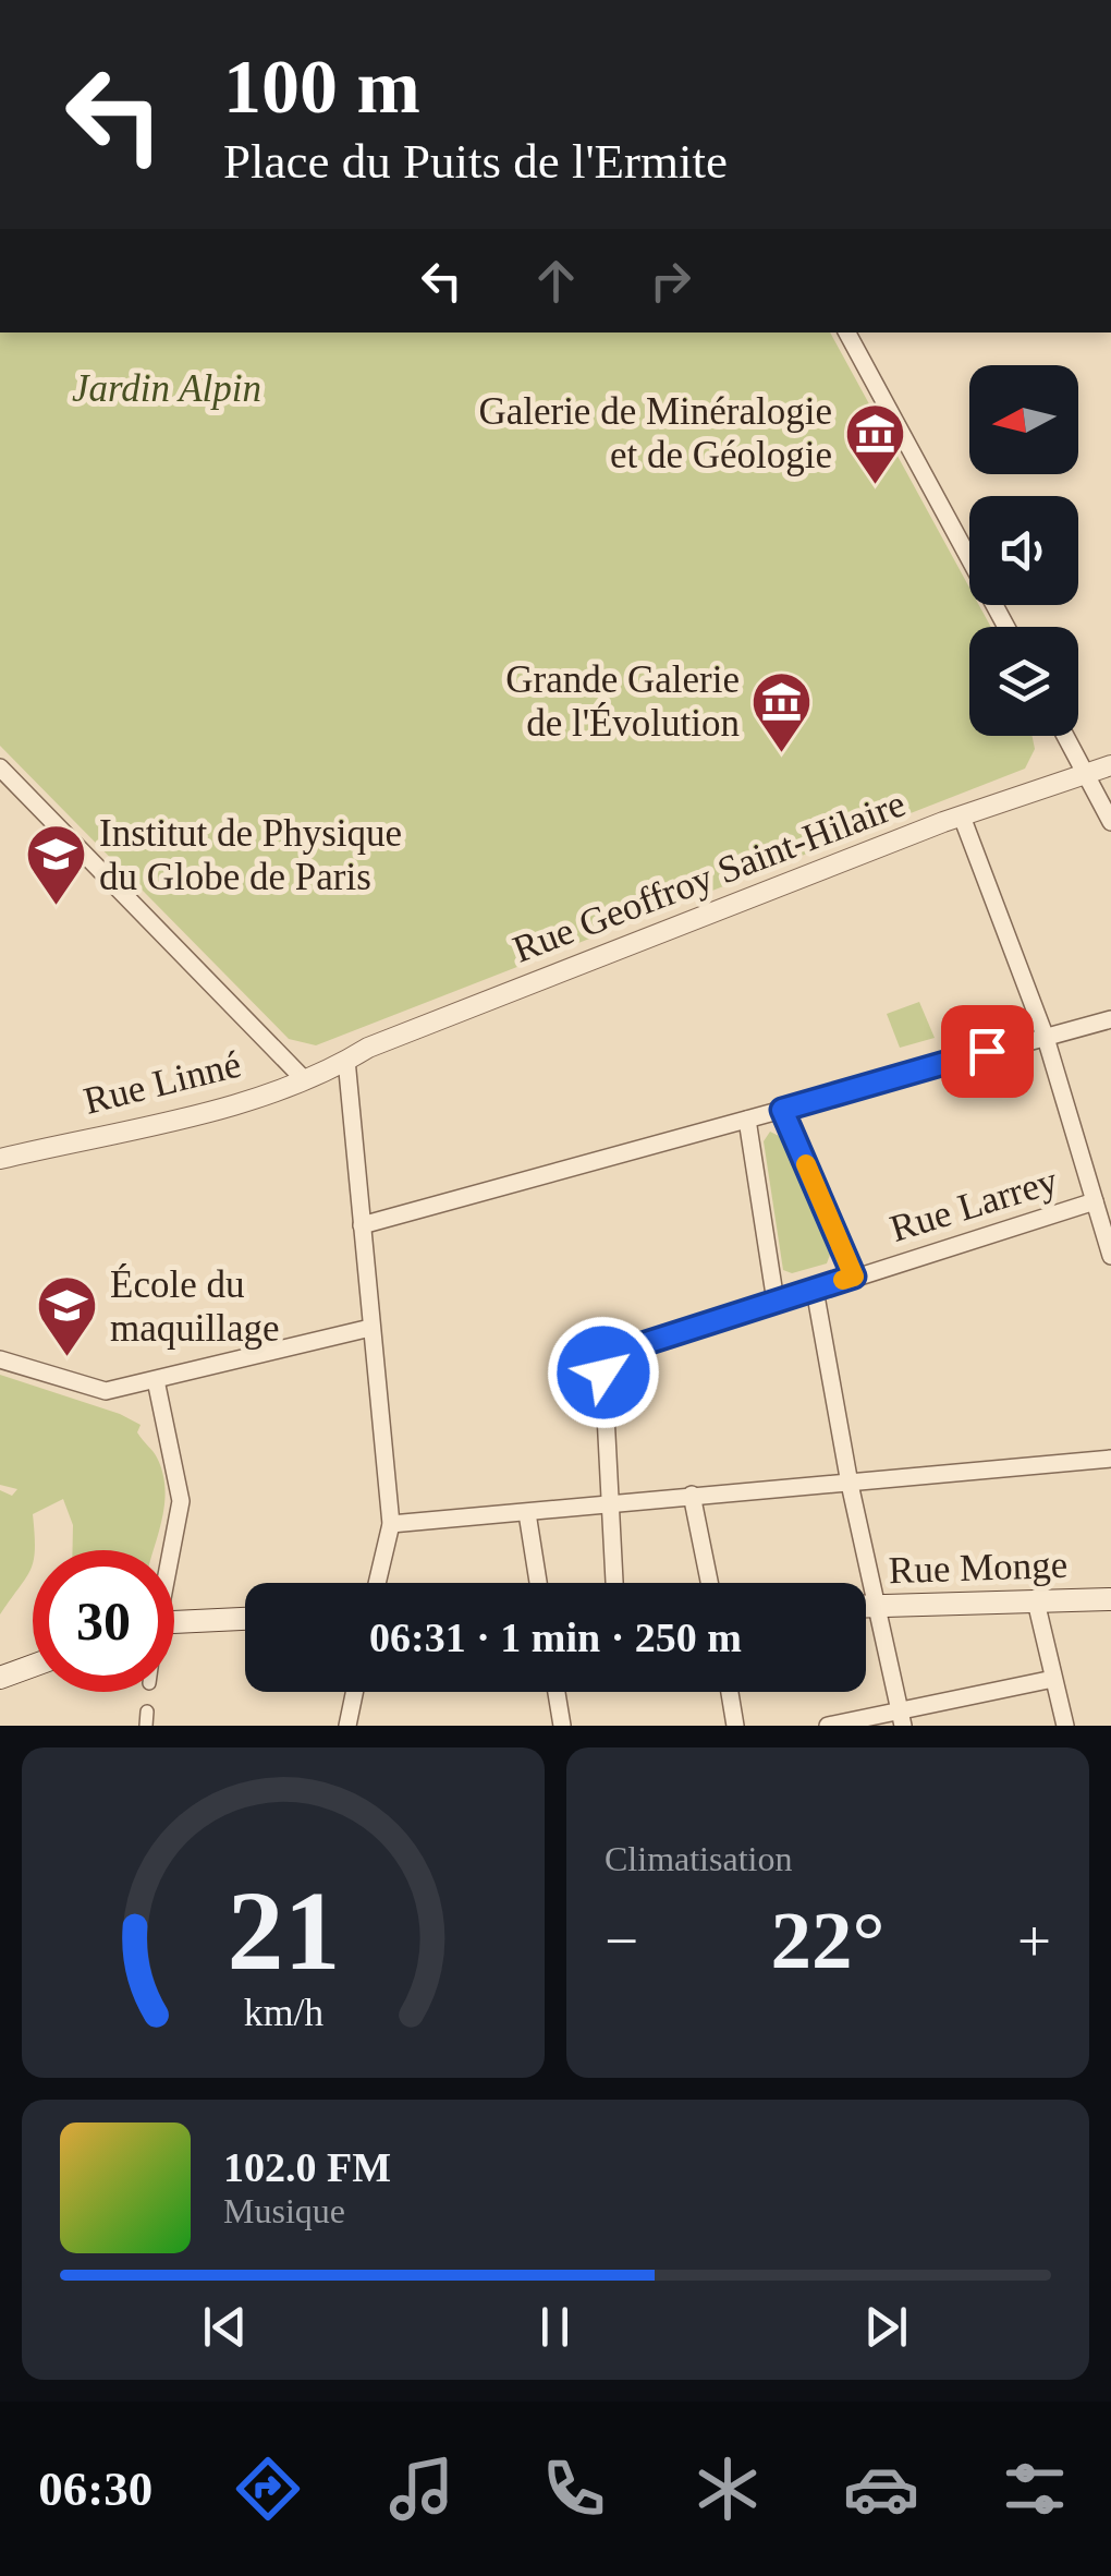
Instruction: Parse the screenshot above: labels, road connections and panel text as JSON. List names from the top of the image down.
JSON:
{
  "streets": {
    "main road": ["Rue Monge"],
    "street": ["Rue Geoffroy Saint-Hilaire", "Rue Linné", "Rue Larrey"]
  },
  "crossings": [
    ["Rue Geoffroy Saint-Hilaire", "Rue Linné"]
  ],
  "parks": ["Jardin Alpin"],
  "places": {
    "museum": ["Galerie de Minéralogie et de Géologie", "Grande Galerie de l'Évolution"],
    "school or university": ["Institut de Physique du Globe de Paris", "École du maquillage"]
  },
  "north": "left",
  "page": {
    "turn": ["100 m", "Place du Puits de l'Ermite"],
    "limit": "30",
    "trip": "06:31 · 1 min · 250 m",
    "tile": "Climatisation",
    "heat": ["−", "22°", "+"],
    "song": ["102.0 FM", "Musique"],
    "tabs": "06:30",
    "gauge": ["21", "km/h"]
  }
}
